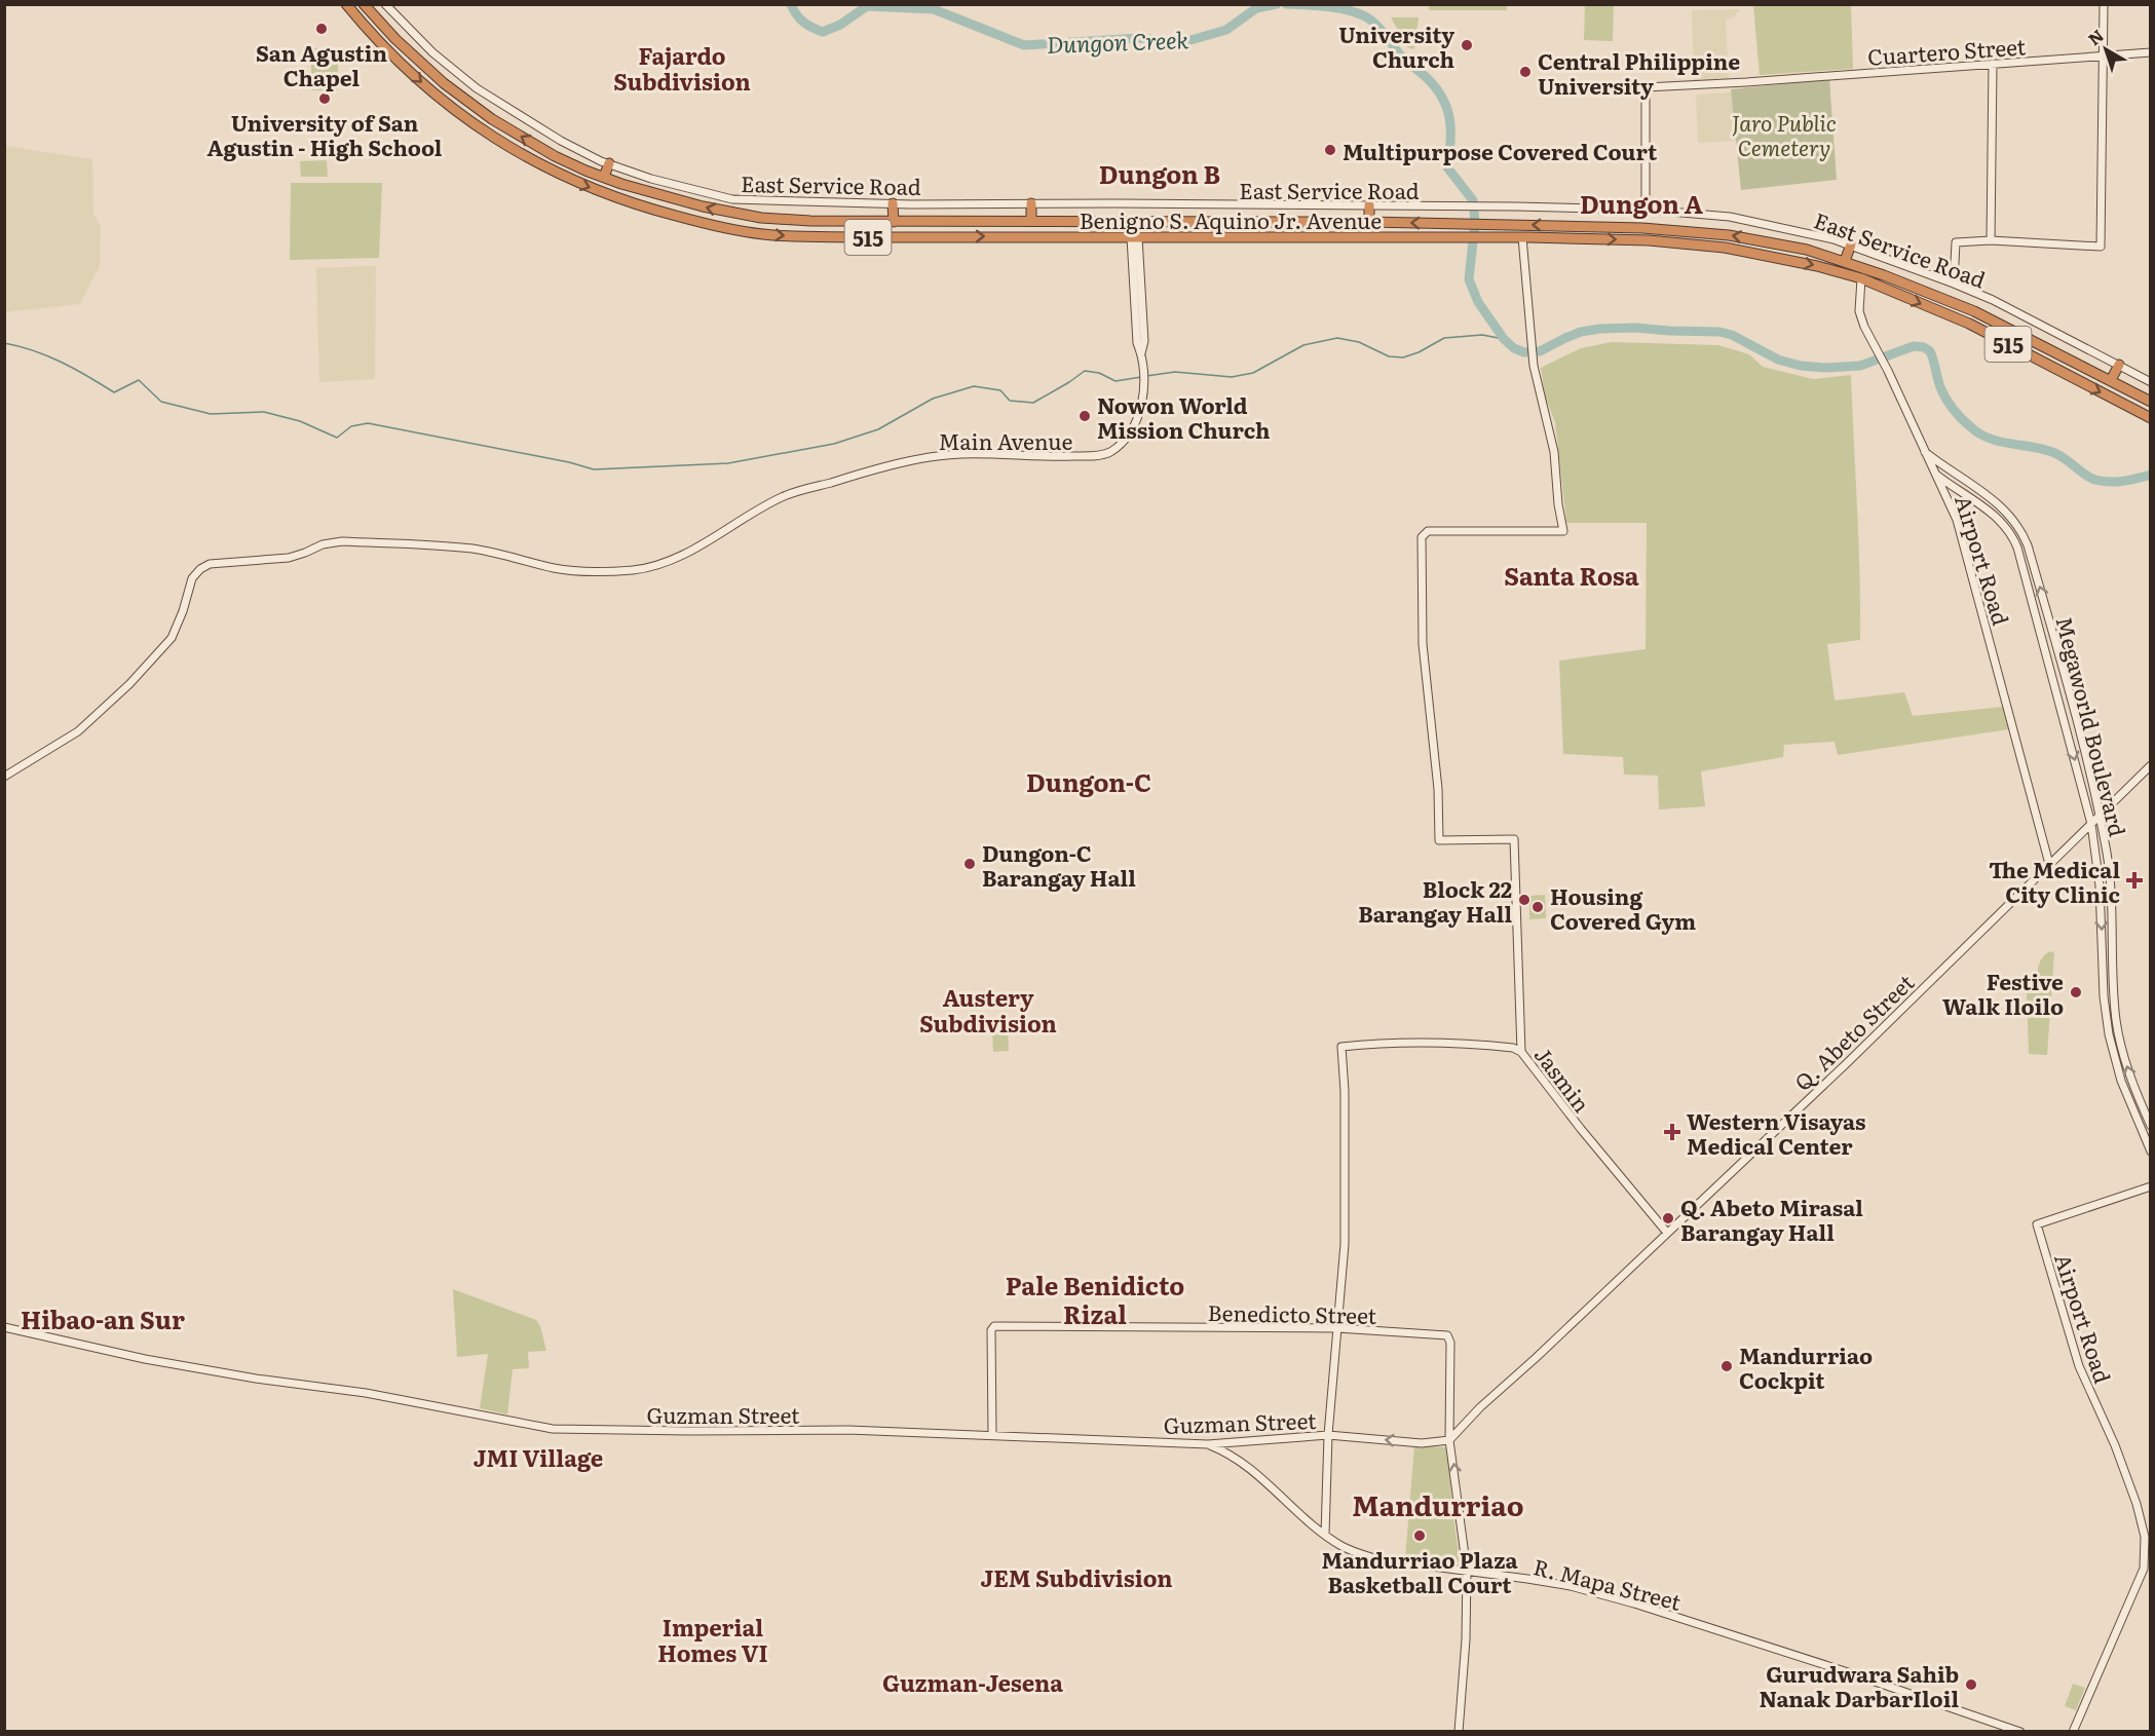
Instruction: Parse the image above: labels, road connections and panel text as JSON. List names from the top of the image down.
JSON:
{
  "streets": {
    "highway": ["Benigno S. Aquino Jr. Avenue", "515"],
    "street": [
      "Cuartero Street",
      "East Service Road",
      "Main Avenue",
      "Airport Road",
      "Megaworld Boulevard",
      "Q. Abeto Street",
      "Jasmin",
      "Benedicto Street",
      "Guzman Street",
      "R. Mapa Street"
    ]
  },
  "crossings": [
    ["Cuartero Street", "East Service Road"],
    ["Benigno S. Aquino Jr. Avenue", "Main Avenue"],
    ["Benigno S. Aquino Jr. Avenue", "Airport Road"],
    ["Benigno S. Aquino Jr. Avenue", "Jasmin"],
    ["Airport Road", "Megaworld Boulevard"],
    ["Airport Road", "Q. Abeto Street"],
    ["Megaworld Boulevard", "Q. Abeto Street"],
    ["Q. Abeto Street", "Jasmin"],
    ["Q. Abeto Street", "Benedicto Street"],
    ["Q. Abeto Street", "Guzman Street"],
    ["Benedicto Street", "Guzman Street"],
    ["Guzman Street", "R. Mapa Street"]
  ],
  "districts": [
    "Fajardo Subdivision",
    "Dungon B",
    "Dungon A",
    "Santa Rosa",
    "Dungon-C",
    "Austery Subdivision",
    "Pale Benidicto Rizal",
    "Hibao-an Sur",
    "JMI Village",
    "Mandurriao",
    "JEM Subdivision",
    "Imperial Homes VI",
    "Guzman-Jesena"
  ],
  "water": ["Dungon Creek"],
  "parks": ["Jaro Public Cemetery"],
  "places": {
    "other": [
      "San Agustin Chapel",
      "University Church",
      "Central Philippine University",
      "University of San Agustin - High School",
      "Multipurpose Covered Court",
      "Nowon World Mission Church",
      "Dungon-C Barangay Hall",
      "Block 22 Barangay Hall",
      "Housing Covered Gym",
      "Festive Walk Iloilo",
      "Q. Abeto Mirasal Barangay Hall",
      "Mandurriao Cockpit",
      "Mandurriao Plaza Basketball Court",
      "Gurudwara Sahib Nanak DarbarIloil"
    ],
    "health": ["The Medical City Clinic", "Western Visayas Medical Center"]
  },
  "north": "top left"
}
